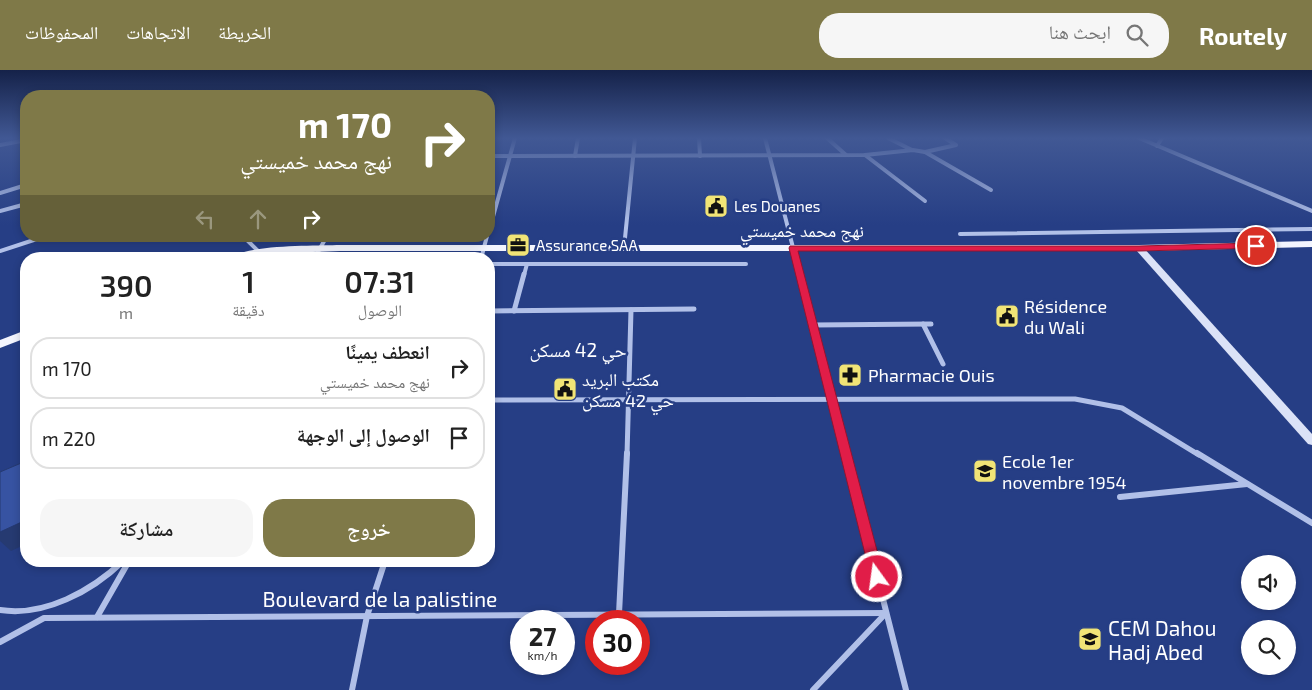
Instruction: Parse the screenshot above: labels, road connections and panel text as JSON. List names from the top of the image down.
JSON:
{
  "streets": {
    "main road": ["نهج محمد خميستي"],
    "street": ["Boulevard de la palistine"]
  },
  "districts": ["حي 42 مسكن"],
  "places": {
    "public building": ["Les Douanes", "Résidence du Wali", "مكتب البريد حي 42 مسكن"],
    "office": ["Assurance SAA"],
    "pharmacy": ["Pharmacie Ouis"],
    "school or university": ["Ecole 1er novembre 1954", "CEM Dahou Hadj Abed"]
  },
  "page": {
    "header": "Routely",
    "search": "ابحث هنا",
    "nav": ["الخريطة", "الاتجاهات", "المحفوظات"],
    "turn": ["170 m", "نهج محمد خميستي"],
    "eta": [
      "07:31",
      "الوصول",
      "1",
      "دقيقة",
      "390",
      "m"
    ],
    "list": [
      {
        "name": "انعطف يمينًا",
        "note": "نهج محمد خميستي",
        "value": "170 m"
      },
      {
        "name": "الوصول إلى الوجهة",
        "value": "220 m"
      }
    ],
    "buttons": ["خروج", "مشاركة"],
    "speed": "27 km/h",
    "limit": "30"
  }
}
